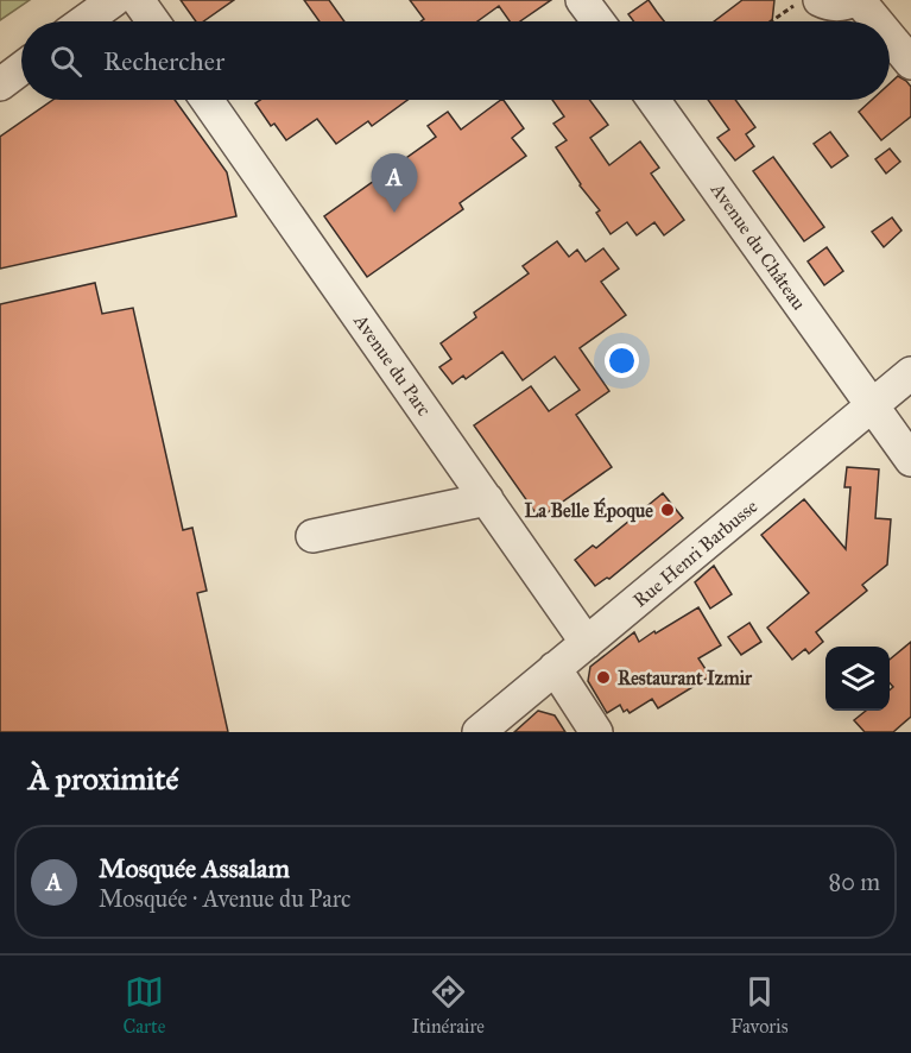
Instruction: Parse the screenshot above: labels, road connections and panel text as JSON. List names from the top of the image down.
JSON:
{
  "streets": {
    "street": ["Avenue du Château", "Avenue du Parc", "Rue Henri Barbusse"]
  },
  "crossings": [
    ["Avenue du Château", "Rue Henri Barbusse"],
    ["Avenue du Parc", "Rue Henri Barbusse"]
  ],
  "places": ["La Belle Époque", "Restaurant Izmir"],
  "page": {
    "search": "Rechercher",
    "pins": "A",
    "heading": "À proximité",
    "list": [
      {
        "mark": "A",
        "name": "Mosquée Assalam",
        "note": "Mosquée · Avenue du Parc",
        "value": "80 m"
      }
    ],
    "nav": ["Carte", "Itinéraire", "Favoris"]
  }
}
